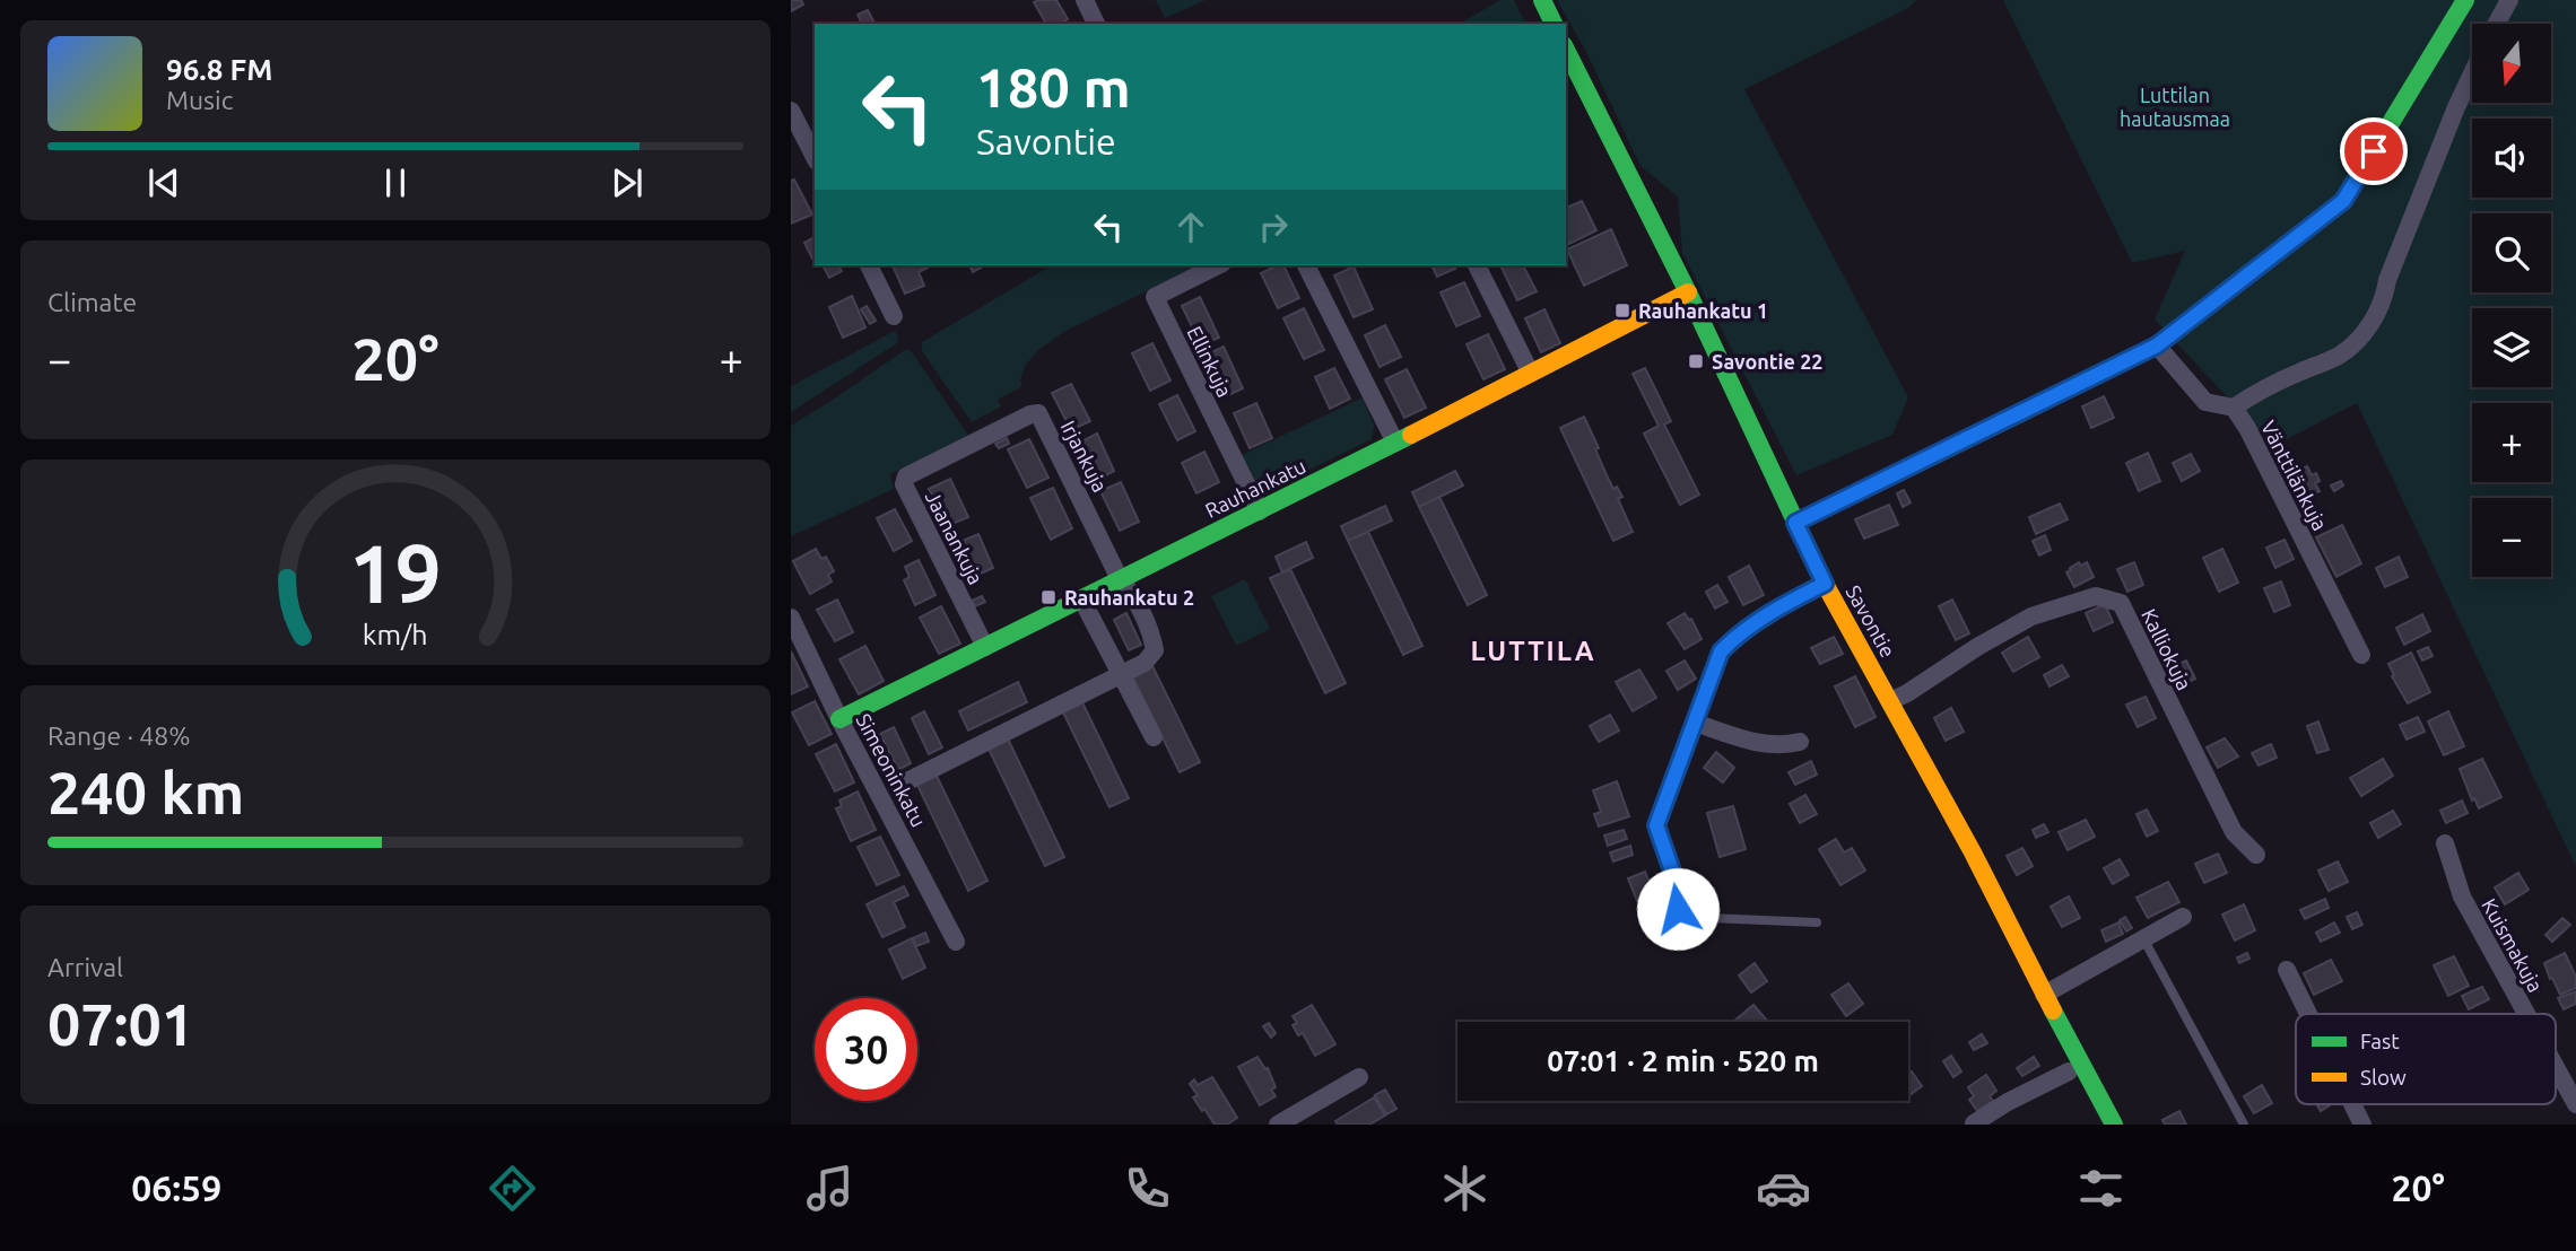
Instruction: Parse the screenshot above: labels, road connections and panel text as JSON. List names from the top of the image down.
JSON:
{
  "streets": {
    "street": [
      "Ellinkuja",
      "Irjankuja",
      "Vänttilänkuja",
      "Rauhankatu",
      "Jaanankuja",
      "Savontie",
      "Kalliokuja",
      "Simeoninkatu",
      "Kuismakuja"
    ]
  },
  "crossings": [
    ["Ellinkuja", "Rauhankatu"],
    ["Irjankuja", "Rauhankatu"],
    ["Irjankuja", "Jaanankuja"],
    ["Rauhankatu", "Jaanankuja"],
    ["Rauhankatu", "Savontie"],
    ["Rauhankatu", "Simeoninkatu"],
    ["Savontie", "Kalliokuja"]
  ],
  "districts": ["LUTTILA"],
  "parks": ["Luttilan hautausmaa"],
  "places": {
    "transit": ["Rauhankatu 1", "Savontie 22", "Rauhankatu 2"]
  },
  "legend": ["Fast", "Slow"],
  "north": "bottom",
  "page": {
    "map_buttons": ["+", "−"],
    "turn": ["180 m", "Savontie"],
    "song": ["96.8 FM", "Music"],
    "tile": [
      "Climate",
      ["Range · 48%", "240 km"],
      ["Arrival", "07:01"]
    ],
    "heat": ["−", "20°", "+"],
    "limit": "30",
    "trip": "07:01 · 2 min · 520 m",
    "tabs": ["06:59", "20°"],
    "gauge": ["19", "km/h"]
  }
}
